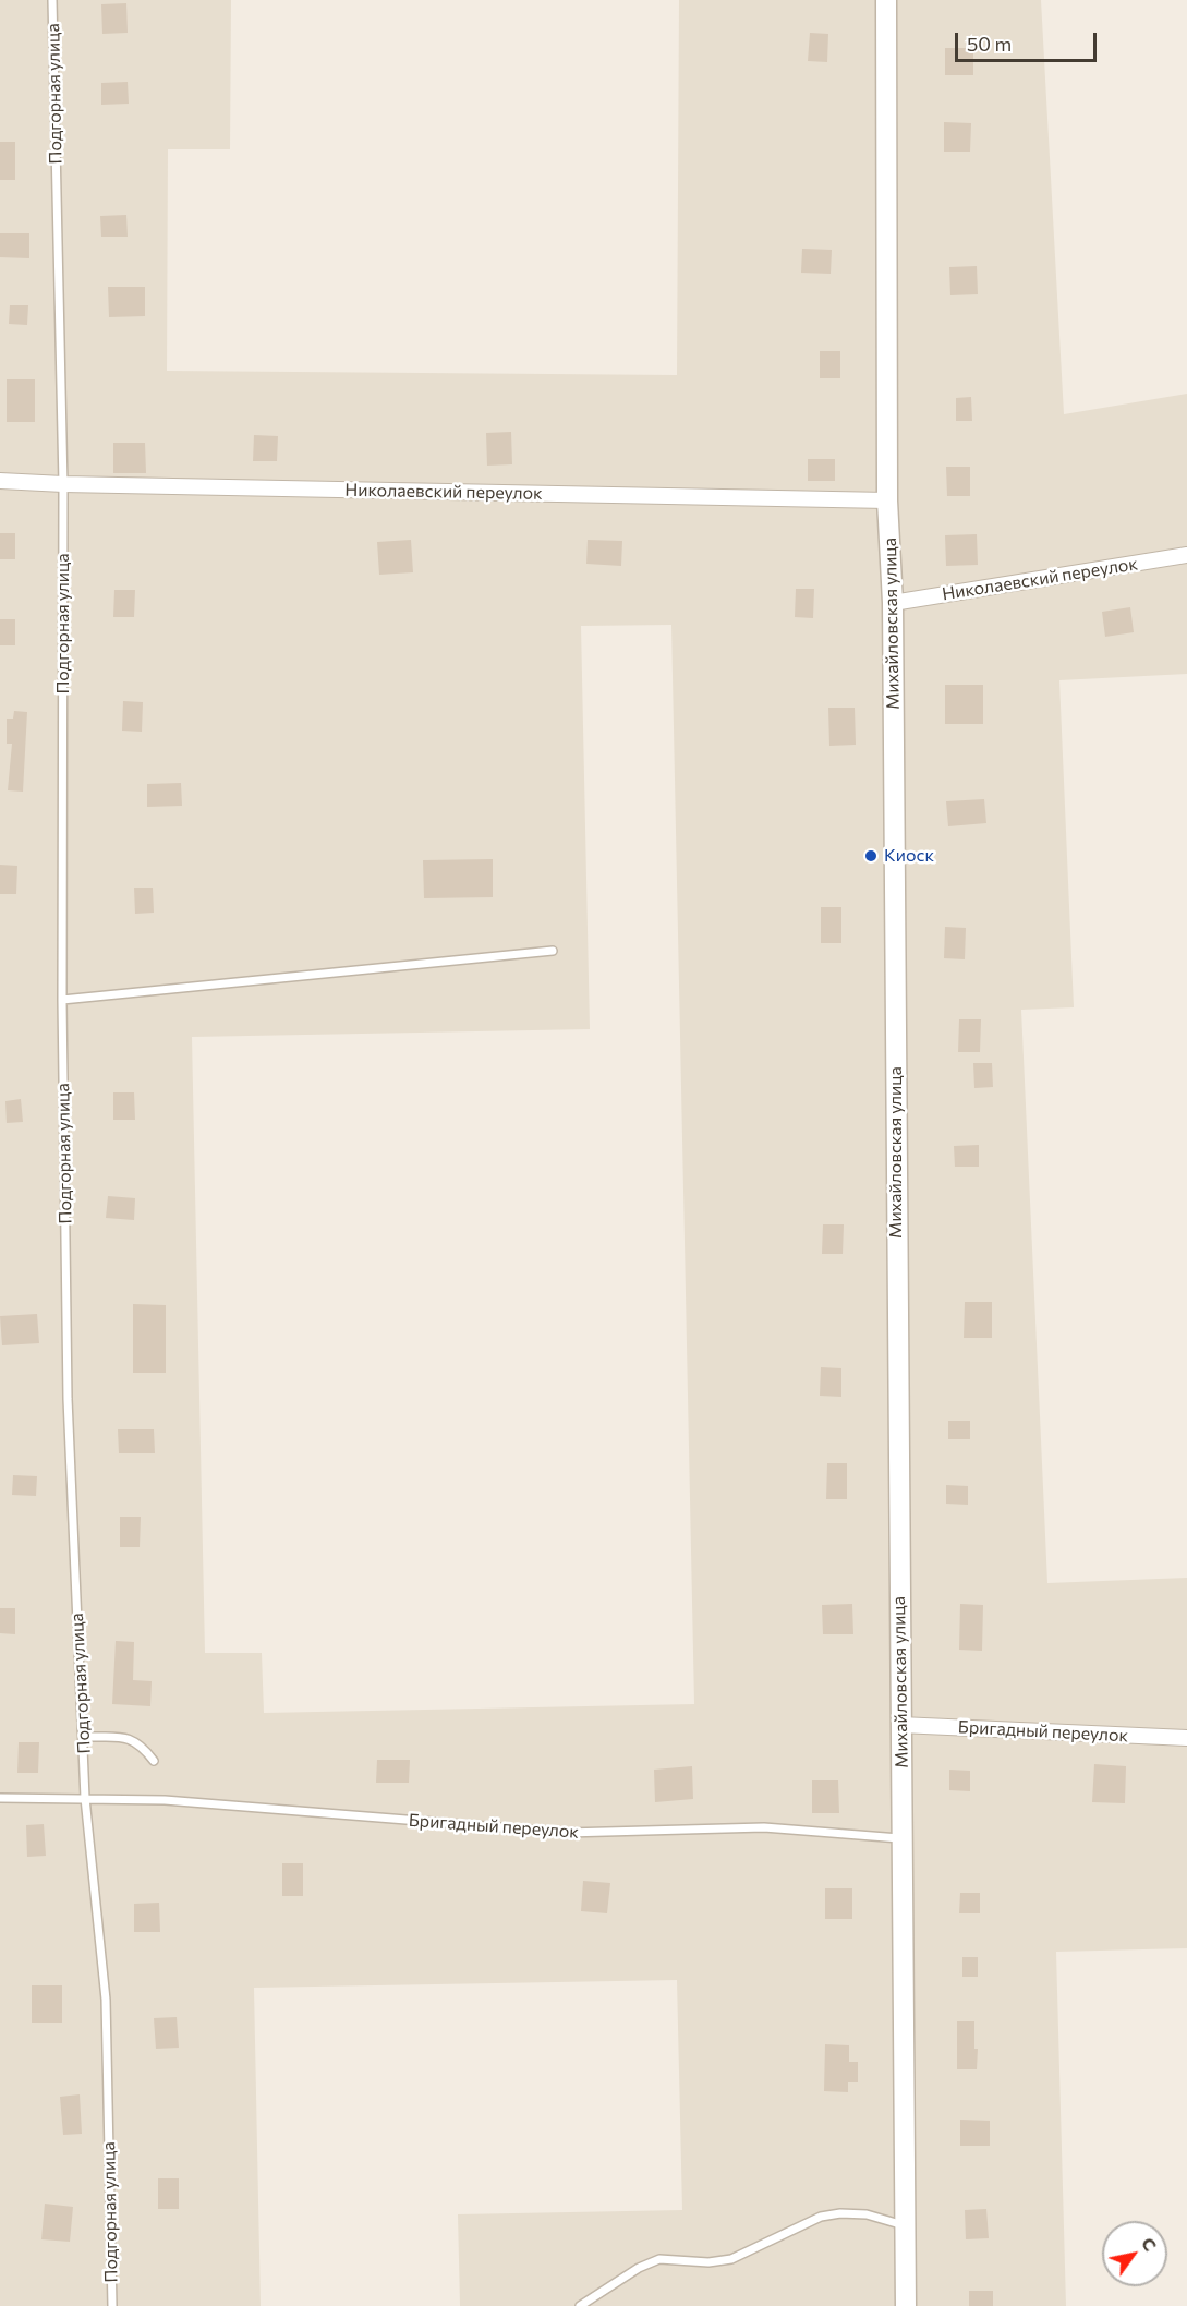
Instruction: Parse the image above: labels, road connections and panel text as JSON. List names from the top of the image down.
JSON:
{
  "streets": {
    "street": ["Николаевский переулок", "Михайловская улица", "Бригадный переулок"],
    "lane": ["Подгорная улица"]
  },
  "crossings": [
    ["Подгорная улица", "Николаевский переулок"],
    ["Подгорная улица", "Бригадный переулок"],
    ["Николаевский переулок", "Михайловская улица"],
    ["Михайловская улица", "Бригадный переулок"]
  ],
  "places": ["Киоск"],
  "scale_bar": "50 m",
  "north": "top right"
}
